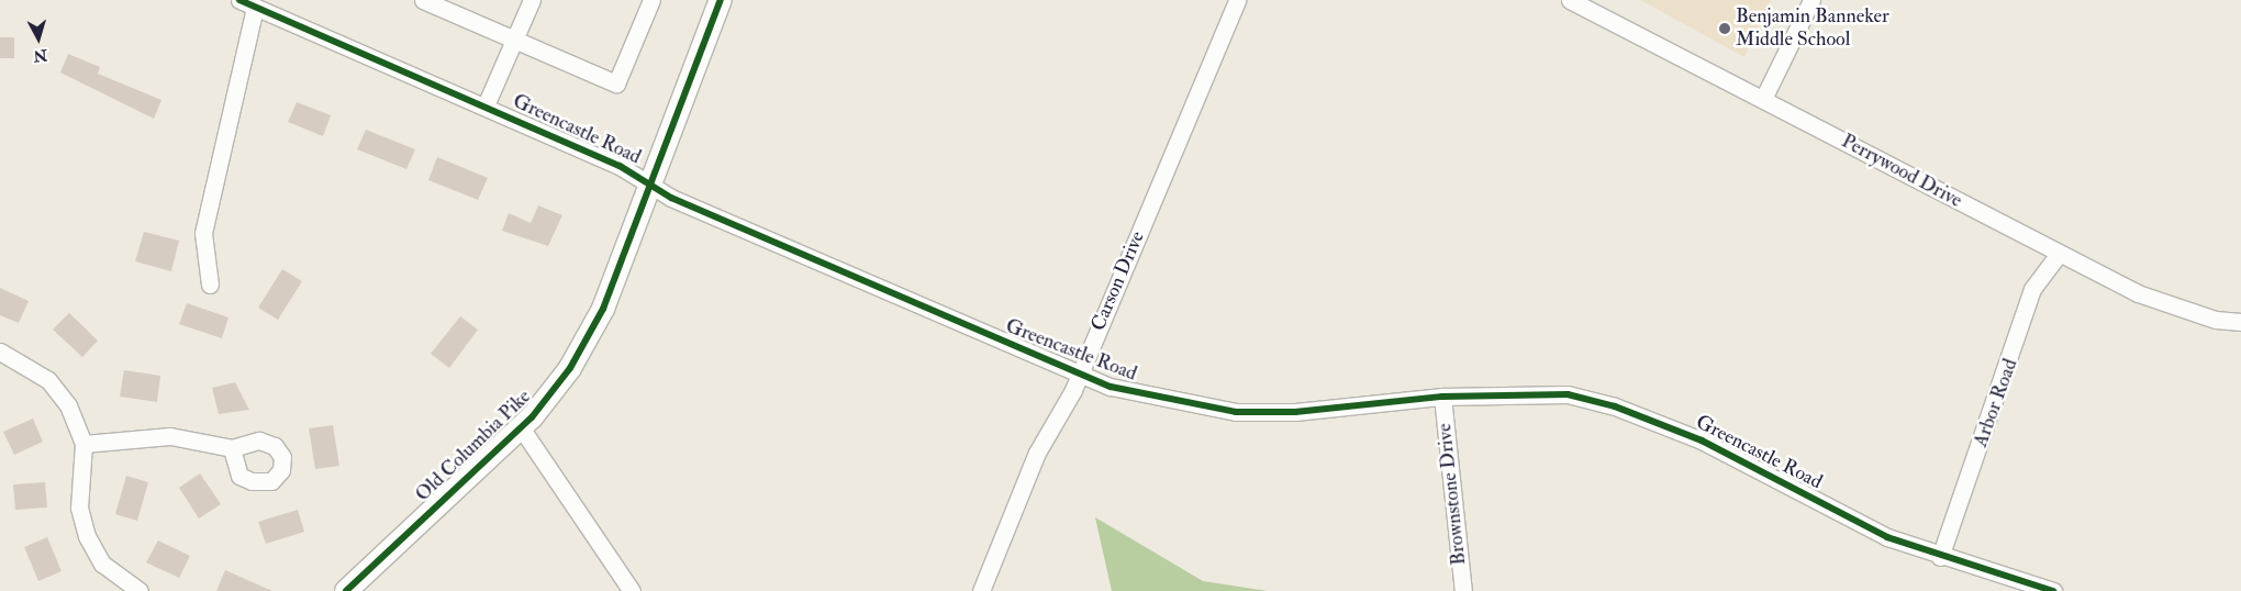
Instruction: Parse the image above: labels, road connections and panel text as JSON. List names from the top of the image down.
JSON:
{
  "streets": {
    "main road": ["Old Columbia Pike"],
    "street": [
      "Greencastle Road",
      "Perrywood Drive",
      "Carson Drive",
      "Arbor Road",
      "Brownstone Drive"
    ]
  },
  "crossings": [
    ["Greencastle Road", "Carson Drive"],
    ["Greencastle Road", "Arbor Road"],
    ["Greencastle Road", "Old Columbia Pike"],
    ["Greencastle Road", "Brownstone Drive"],
    ["Perrywood Drive", "Arbor Road"]
  ],
  "places": ["Benjamin Banneker Middle School"],
  "north": "bottom"
}
